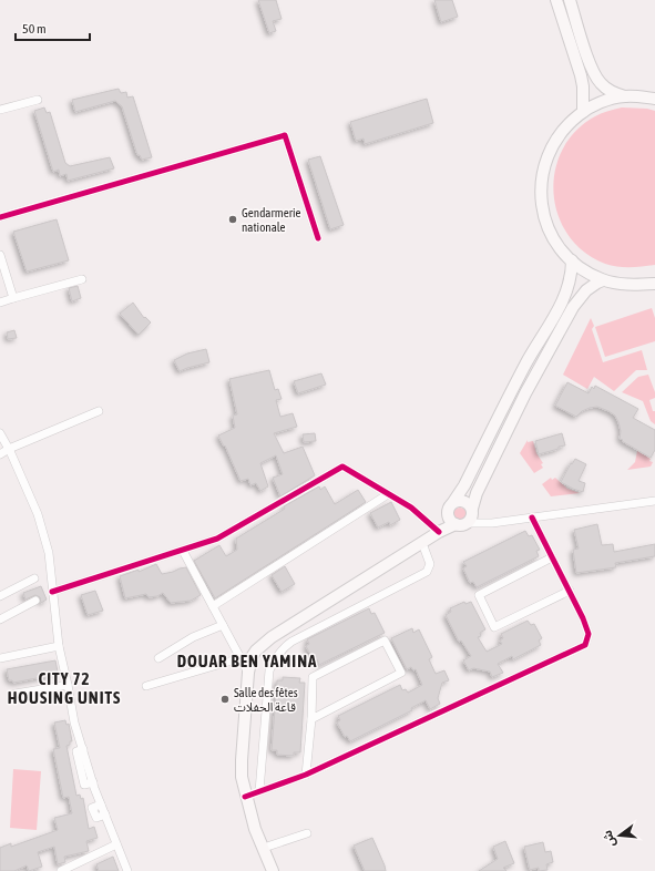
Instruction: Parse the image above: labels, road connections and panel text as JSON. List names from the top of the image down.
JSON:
{
  "districts": ["DOUAR BEN YAMINA", "CITY 72 HOUSING UNITS"],
  "places": ["Gendarmerie nationale", "Salle des fêtes قاعة الحفلات"],
  "scale_bar": "50 m",
  "north": "left"
}
